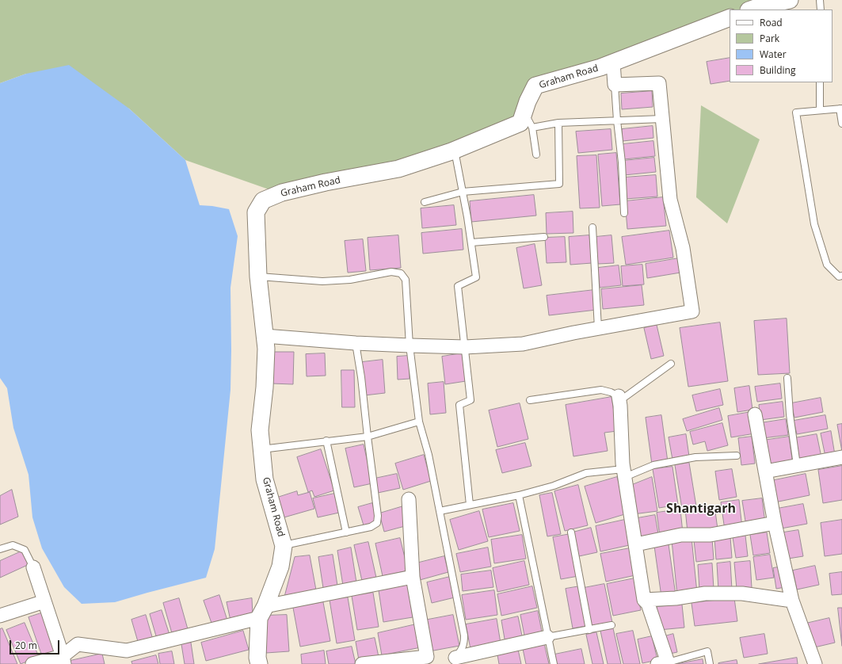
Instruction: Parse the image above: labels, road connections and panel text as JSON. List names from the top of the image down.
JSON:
{
  "streets": {
    "street": ["Graham Road"]
  },
  "districts": ["Shantigarh"],
  "legend": [
    "Road",
    "Park",
    "Water",
    "Building"
  ],
  "scale_bar": "20 m"
}
